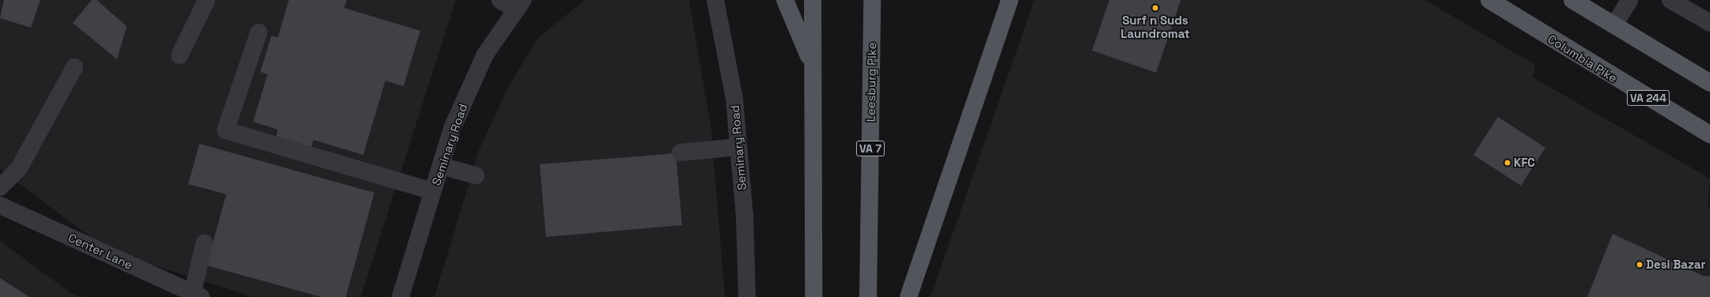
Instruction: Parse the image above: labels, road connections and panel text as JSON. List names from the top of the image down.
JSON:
{
  "streets": {
    "main road": [
      "Columbia Pike",
      "Leesburg Pike",
      "VA 244",
      "VA 7"
    ],
    "street": ["Seminary Road", "Center Lane"]
  },
  "places": ["Surf n Suds Laundromat", "KFC", "Desi Bazar"]
}
